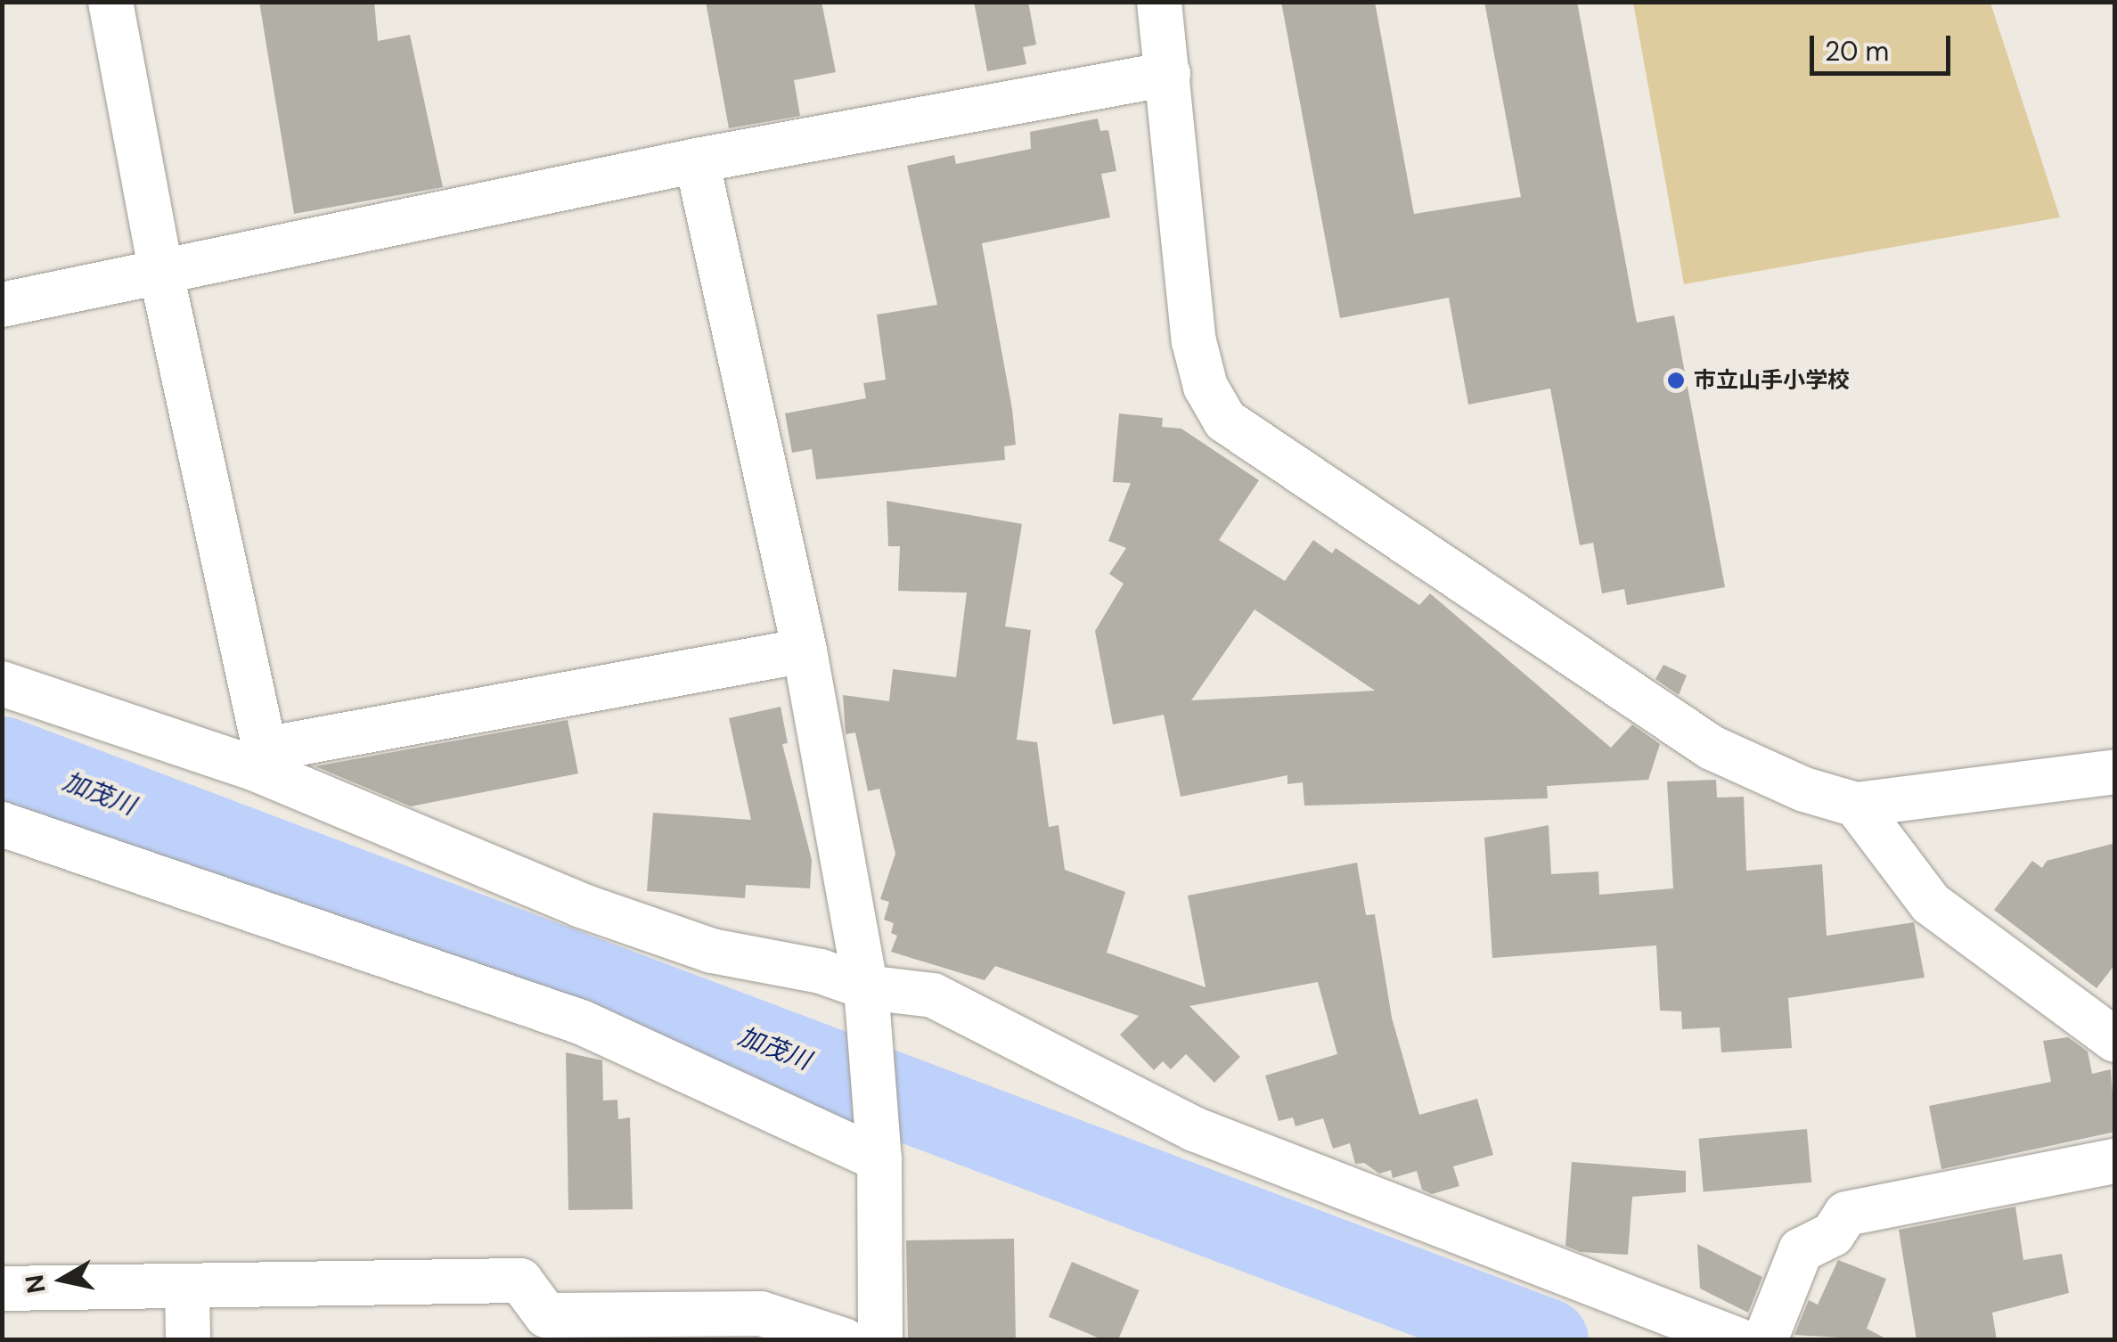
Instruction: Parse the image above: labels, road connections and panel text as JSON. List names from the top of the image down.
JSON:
{
  "water": ["加茂川"],
  "places": ["市立山手小学校"],
  "scale_bar": "20 m",
  "north": "left"
}
